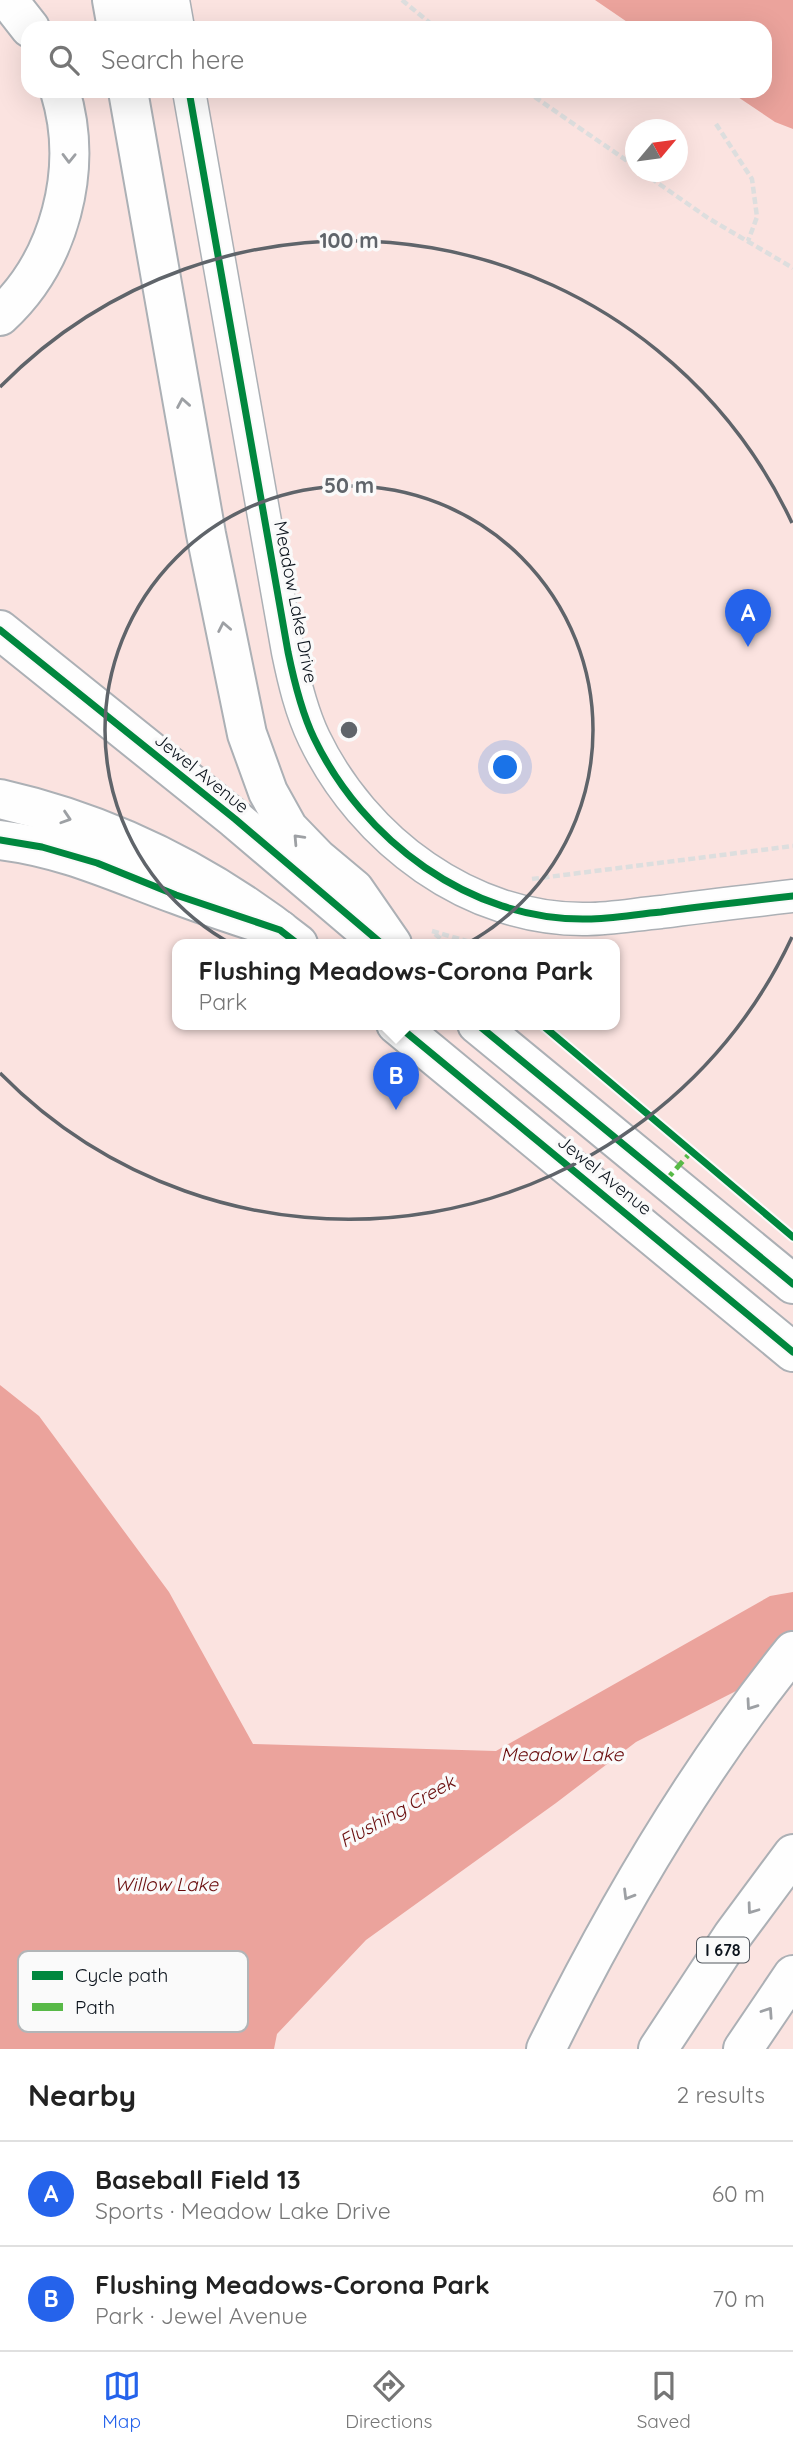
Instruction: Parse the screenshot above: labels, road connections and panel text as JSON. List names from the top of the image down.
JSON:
{
  "streets": {
    "main road": ["Jewel Avenue", "I 678"],
    "street": ["Meadow Lake Drive"]
  },
  "water": ["Meadow Lake", "Flushing Creek", "Willow Lake"],
  "legend": ["Cycle path", "Path"],
  "north": "top right",
  "page": {
    "search": "Search here",
    "pins": ["A", "B"],
    "popup": ["Flushing Meadows-Corona Park", "Park"],
    "heading": ["Nearby", "2 results"],
    "list": [
      {
        "mark": "A",
        "name": "Baseball Field 13",
        "note": "Sports · Meadow Lake Drive",
        "value": "60 m"
      },
      {
        "mark": "B",
        "name": "Flushing Meadows-Corona Park",
        "note": "Park · Jewel Avenue",
        "value": "70 m"
      }
    ],
    "nav": ["Map", "Directions", "Saved"]
  },
  "rings": ["100 m", "50 m"]
}
